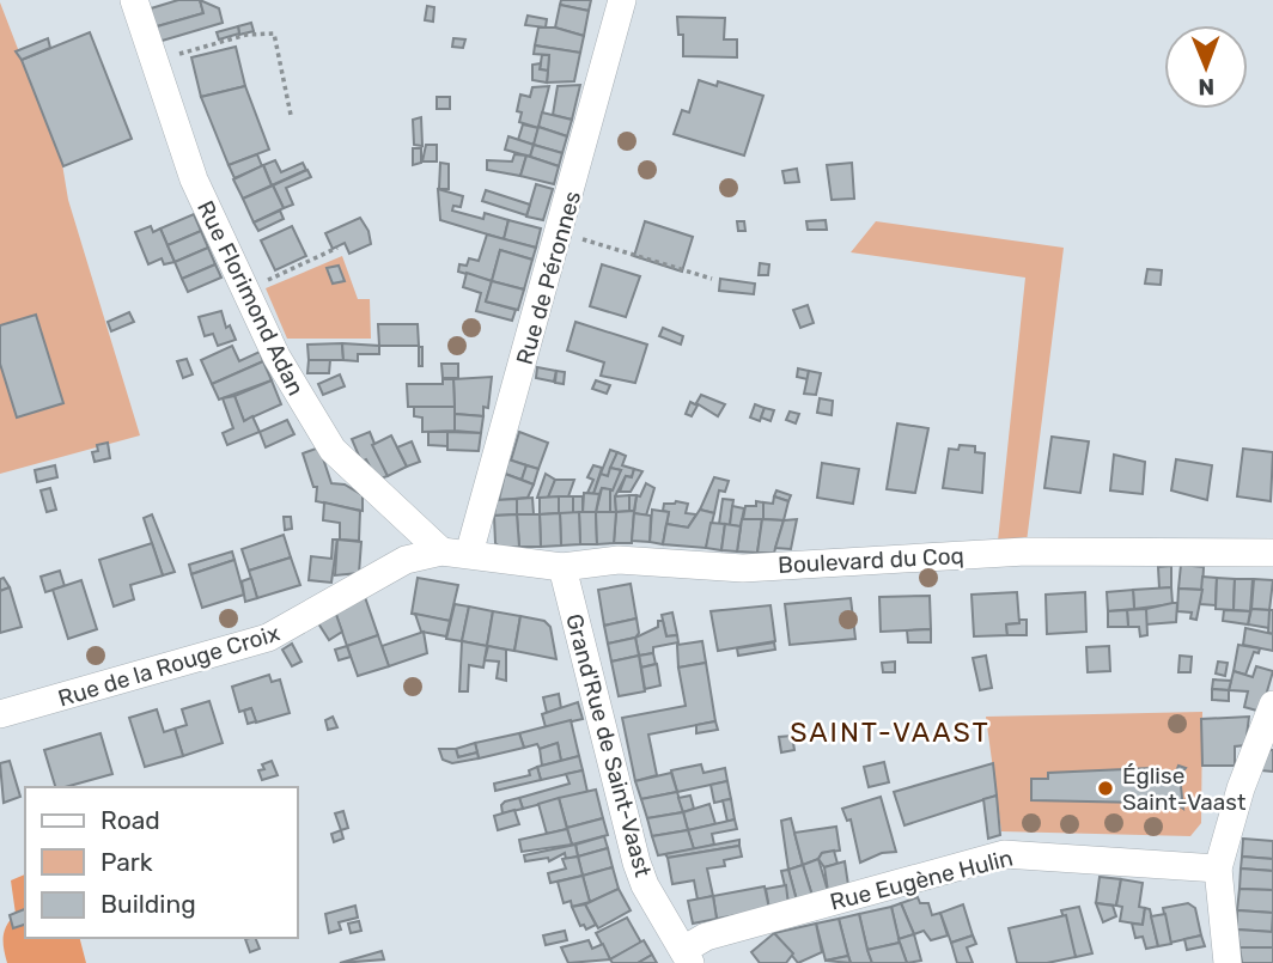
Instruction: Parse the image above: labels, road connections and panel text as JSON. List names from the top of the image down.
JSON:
{
  "streets": {
    "street": [
      "Rue de Péronnes",
      "Rue Florimond Adan",
      "Boulevard du Coq",
      "Rue de la Rouge Croix",
      "Grand'Rue de Saint-Vaast",
      "Rue Eugène Hulin"
    ]
  },
  "crossings": [
    ["Rue de Péronnes", "Boulevard du Coq"],
    ["Rue de Péronnes", "Rue de la Rouge Croix"],
    ["Rue Florimond Adan", "Rue de la Rouge Croix"],
    ["Boulevard du Coq", "Rue de la Rouge Croix"],
    ["Boulevard du Coq", "Grand'Rue de Saint-Vaast"],
    ["Grand'Rue de Saint-Vaast", "Rue Eugène Hulin"]
  ],
  "districts": ["SAINT-VAAST"],
  "places": ["Église Saint-Vaast"],
  "legend": ["Road", "Park", "Building"],
  "north": "bottom"
}
